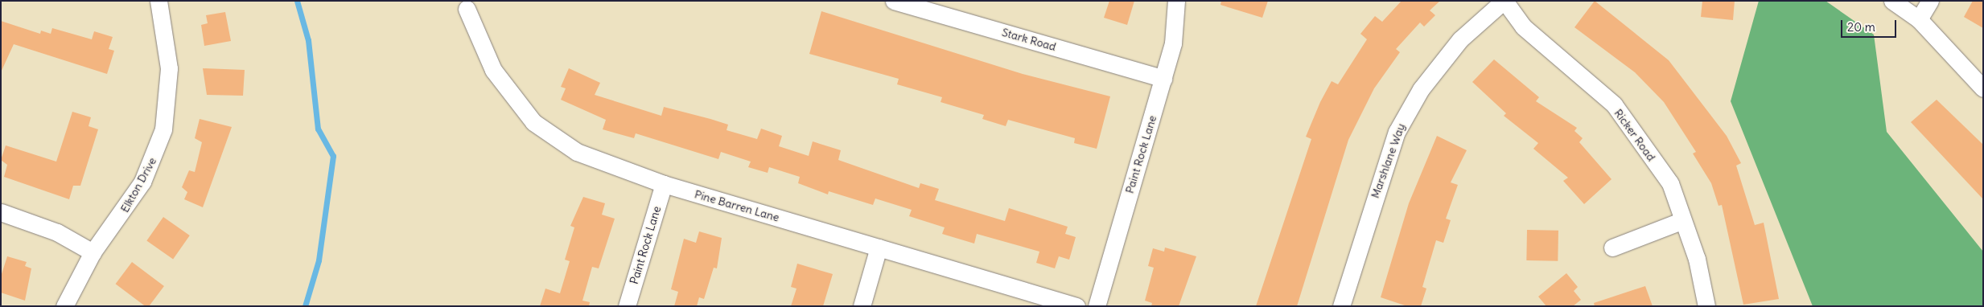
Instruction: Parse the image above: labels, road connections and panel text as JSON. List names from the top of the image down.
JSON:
{
  "streets": {
    "street": [
      "Stark Road",
      "Ricker Road",
      "Paint Rock Lane",
      "Marshlane Way",
      "Elkton Drive",
      "Pine Barren Lane"
    ]
  },
  "crossings": [
    ["Stark Road", "Paint Rock Lane"],
    ["Ricker Road", "Marshlane Way"],
    ["Paint Rock Lane", "Pine Barren Lane"]
  ],
  "scale_bar": "20 m"
}
